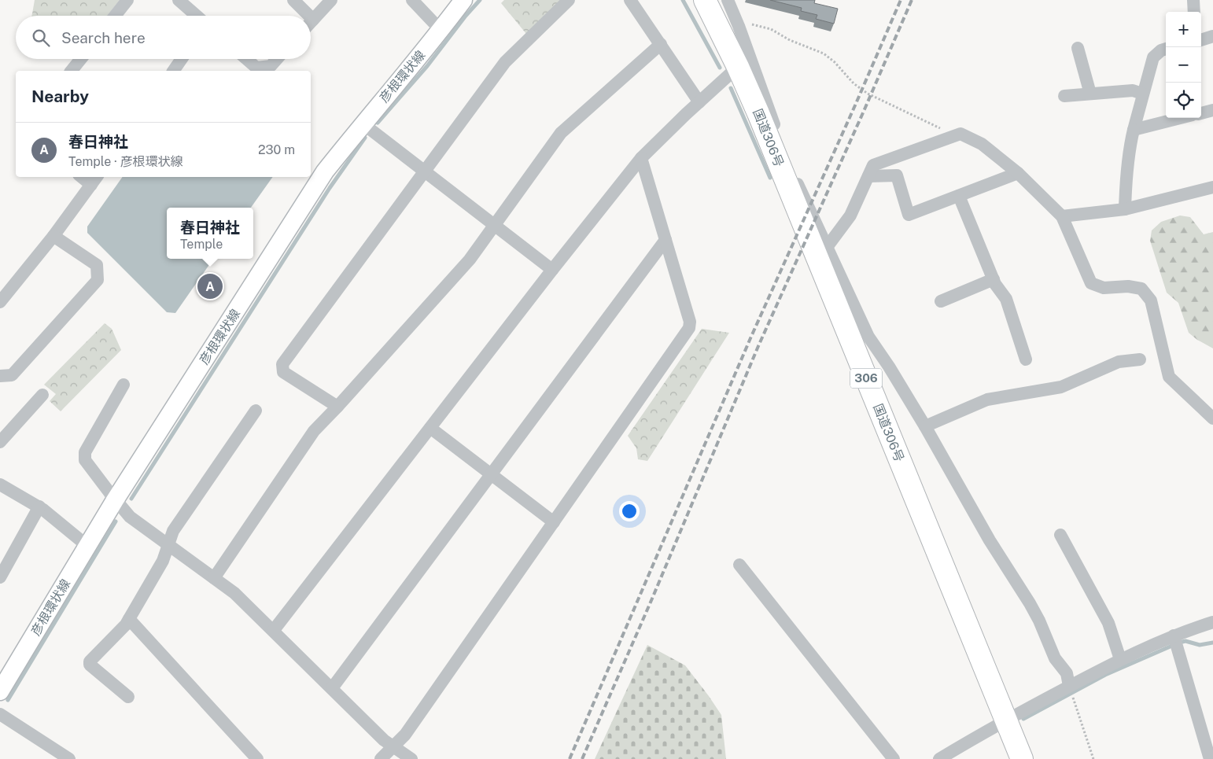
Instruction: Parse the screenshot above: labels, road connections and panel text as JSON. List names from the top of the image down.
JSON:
{
  "streets": {
    "highway": ["国道306号", "306"],
    "main road": ["彦根環状線"]
  },
  "page": {
    "map_buttons": ["+", "−"],
    "search": "Search here",
    "heading": "Nearby",
    "list": [
      {
        "mark": "A",
        "name": "春日神社",
        "note": "Temple · 彦根環状線",
        "value": "230 m"
      }
    ],
    "popup": ["春日神社", "Temple"],
    "pins": "A"
  }
}
